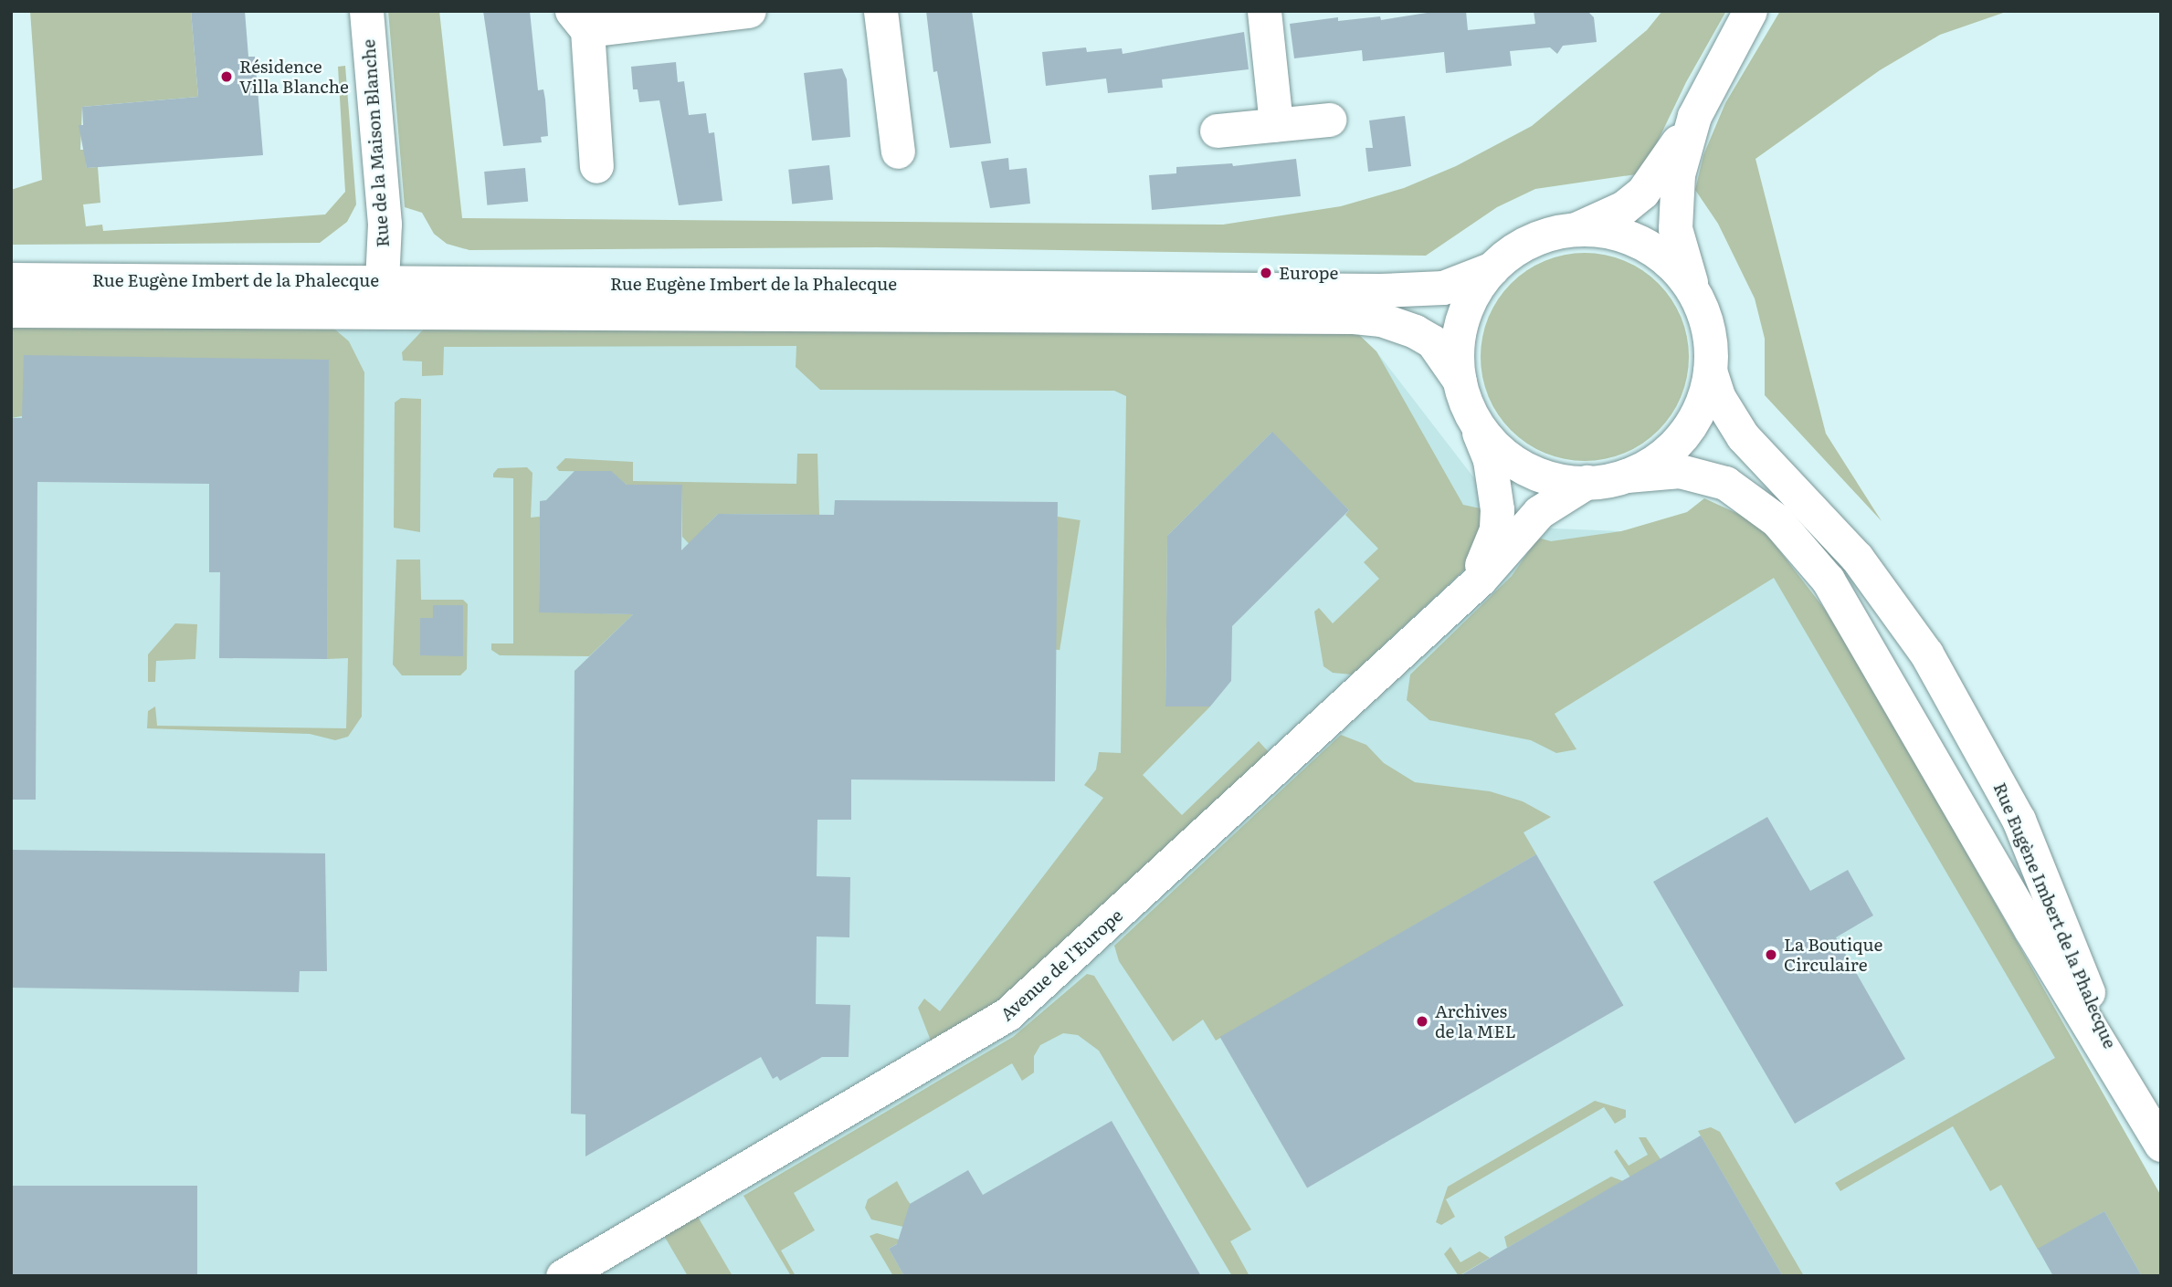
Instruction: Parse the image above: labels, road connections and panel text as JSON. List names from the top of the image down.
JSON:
{
  "streets": {
    "street": ["Rue de la Maison Blanche", "Rue Eugène Imbert de la Phalecque", "Avenue de l'Europe"]
  },
  "crossings": [
    ["Rue de la Maison Blanche", "Rue Eugène Imbert de la Phalecque"]
  ],
  "places": [
    "Résidence Villa Blanche",
    "Europe",
    "La Boutique Circulaire",
    "Archives de la MEL"
  ]
}
